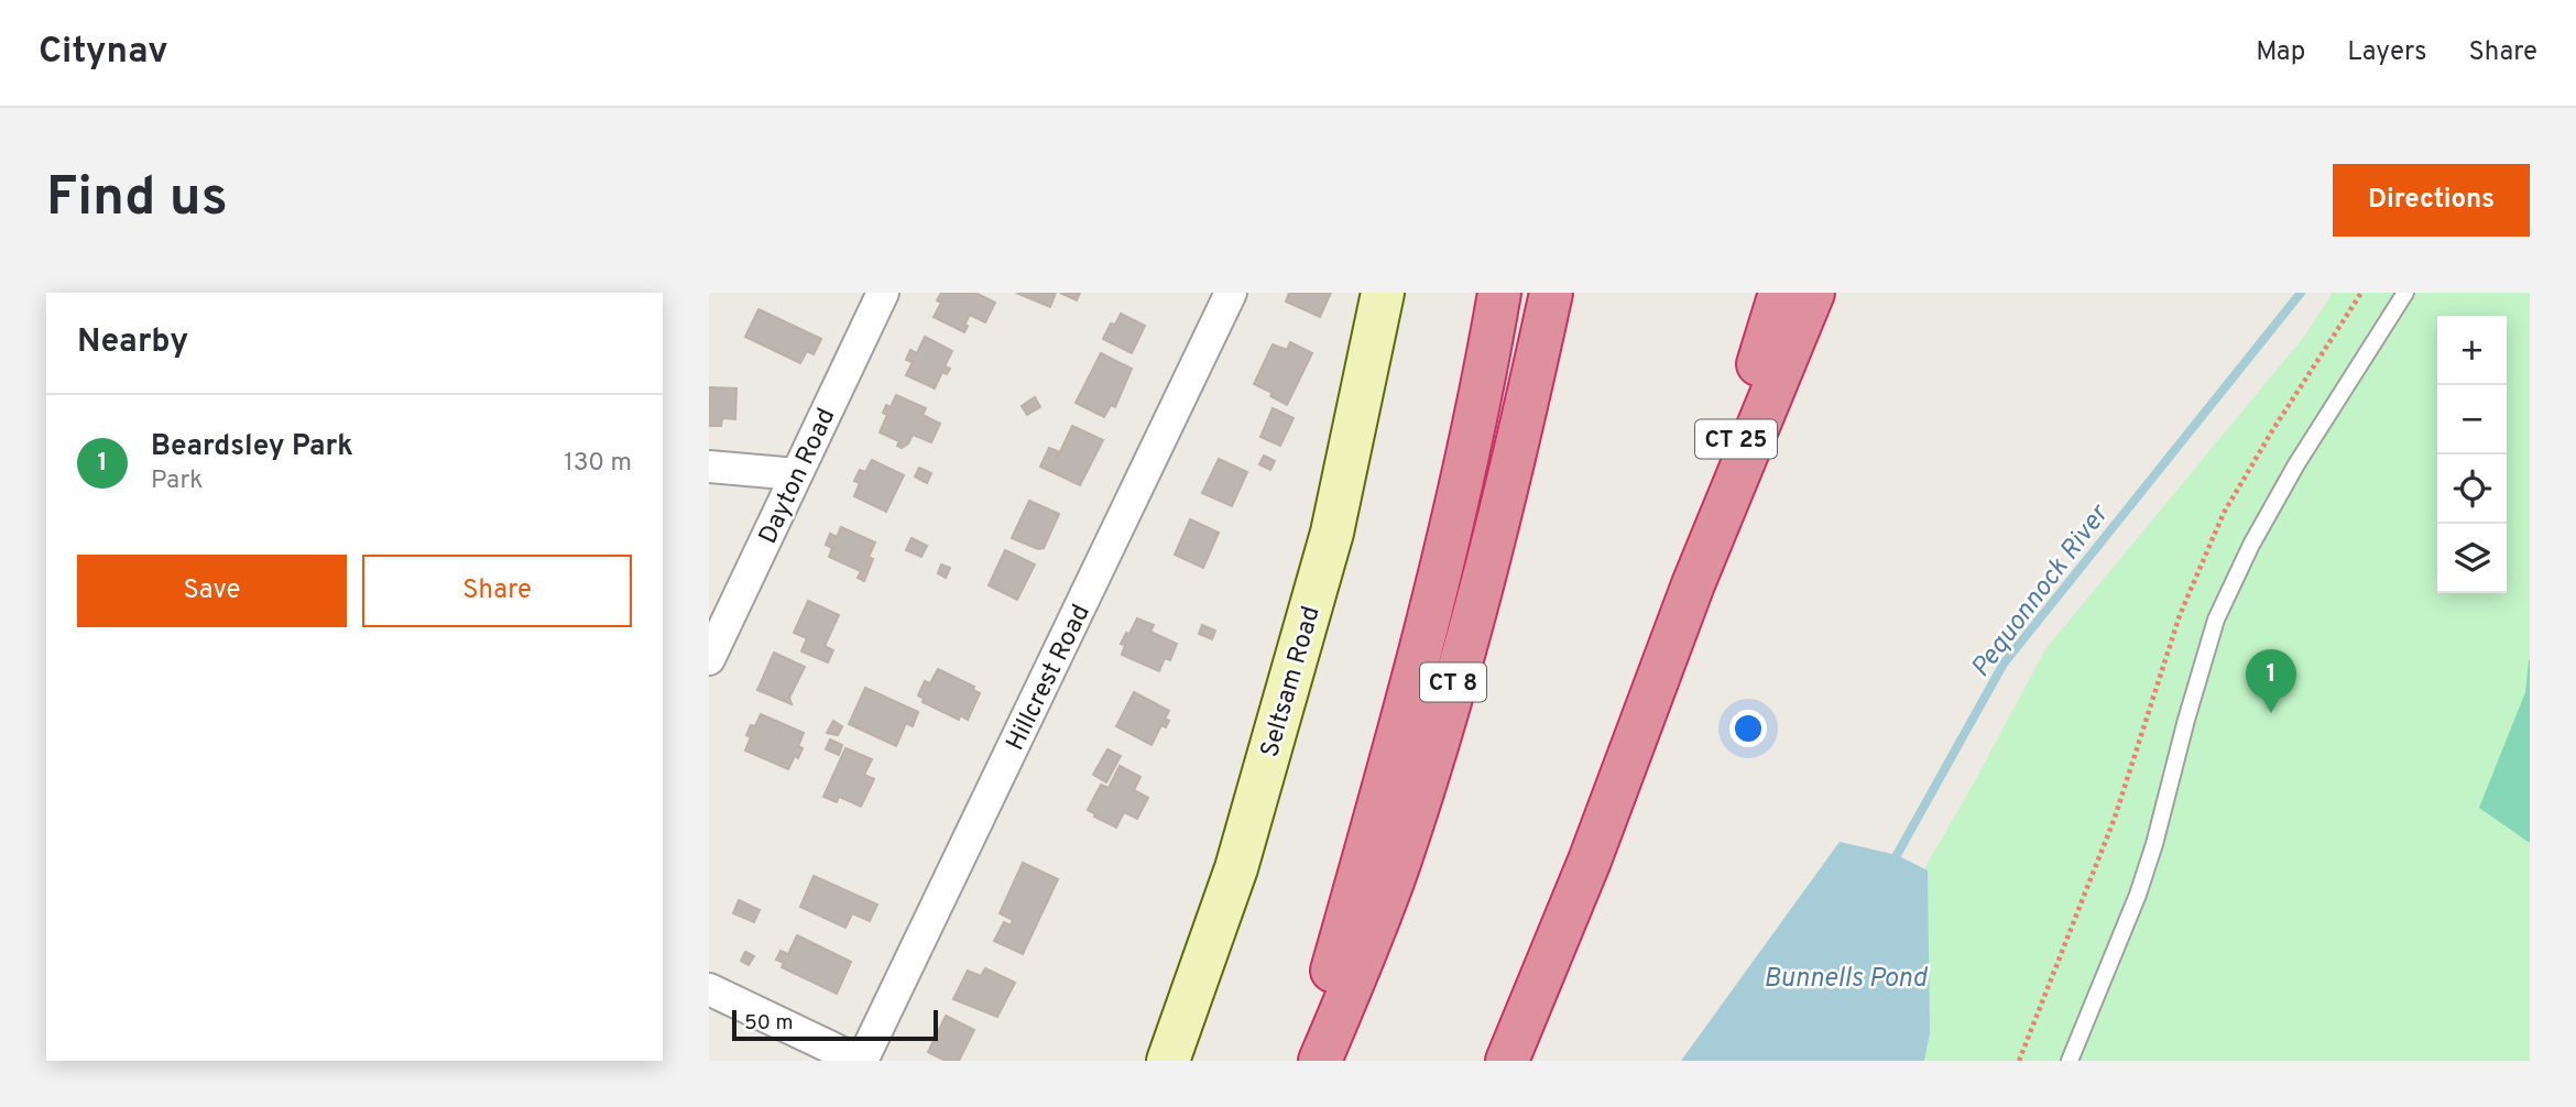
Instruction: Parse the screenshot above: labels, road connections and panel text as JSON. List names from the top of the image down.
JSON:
{
  "streets": {
    "highway": ["CT 25", "CT 8"],
    "main road": ["Seltsam Road"],
    "street": ["Dayton Road", "Hillcrest Road"]
  },
  "water": ["Pequonnock River", "Bunnells Pond"],
  "scale_bar": "50 m",
  "page": {
    "header": "Citynav",
    "nav": ["Map", "Layers", "Share"],
    "buttons": [
      "Directions",
      ["Save", "Share"]
    ],
    "title": "Find us",
    "heading": "Nearby",
    "map_buttons": ["+", "−"],
    "list": [
      {
        "mark": "1",
        "name": "Beardsley Park",
        "note": "Park",
        "value": "130 m"
      }
    ],
    "pins": "1",
    "scale": "50 m"
  }
}
